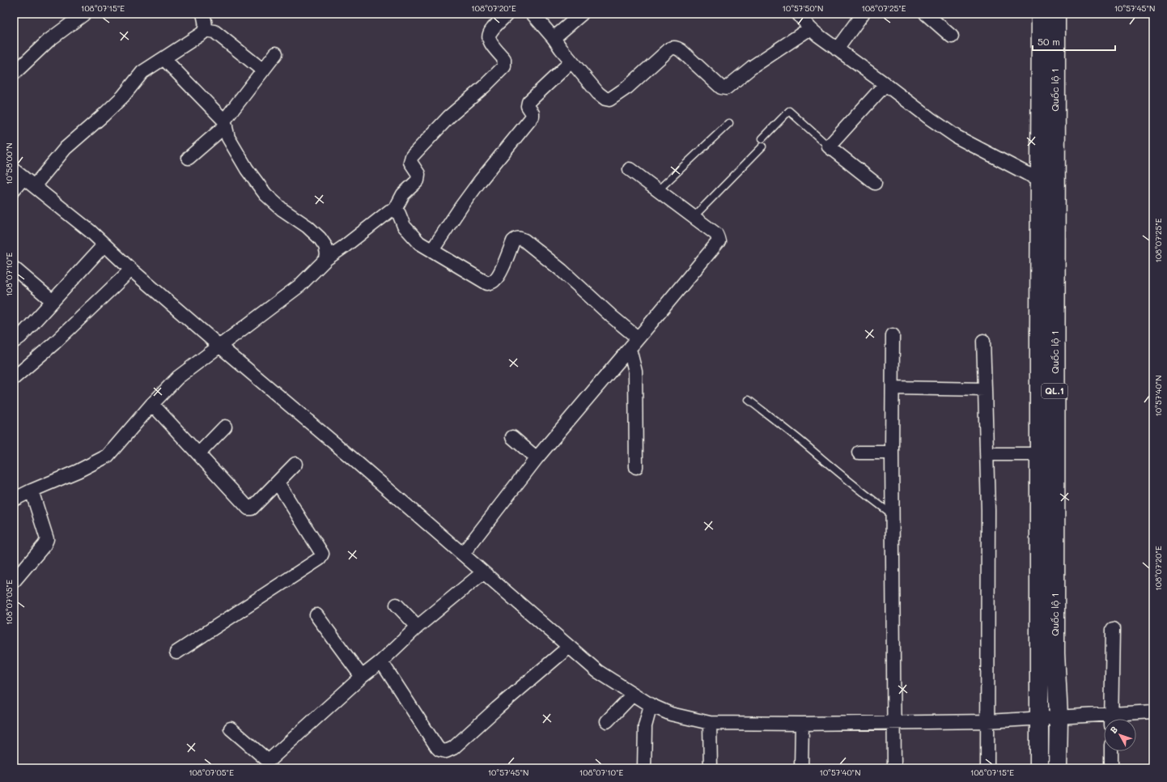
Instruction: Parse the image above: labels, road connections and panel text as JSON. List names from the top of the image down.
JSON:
{
  "streets": {
    "highway": ["Quốc lộ 1", "QL.1"]
  },
  "scale_bar": "50 m",
  "north": "top left",
  "coordinates": [
    "108°07'15\"E",
    "108°07'20\"E",
    "10°57'50\"N",
    "108°07'25\"E",
    "10°57'45\"N",
    "10°58'00\"N",
    "108°07'10\"E",
    "10°57'40\"N",
    "108°07'05\"E"
  ]
}
